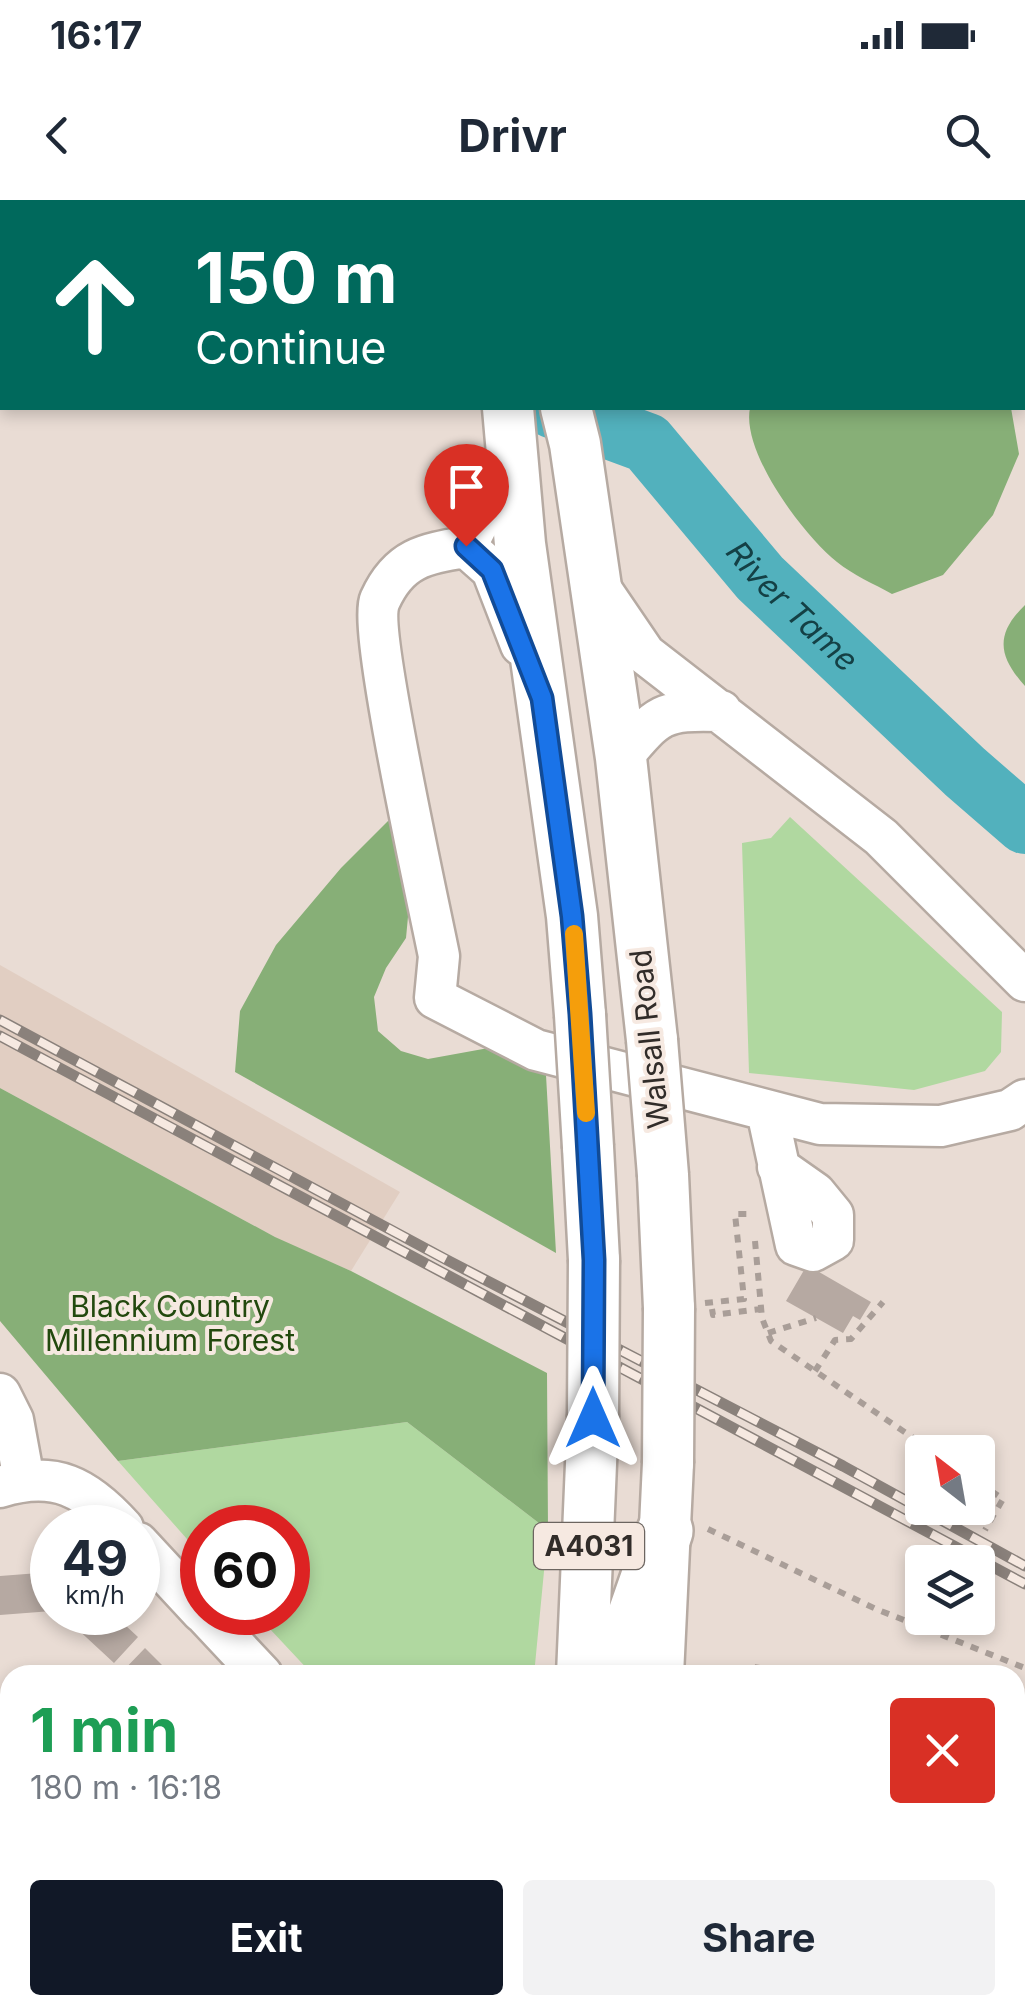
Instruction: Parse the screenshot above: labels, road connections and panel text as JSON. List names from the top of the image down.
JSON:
{
  "streets": {
    "main road": ["Walsall Road", "A4031"]
  },
  "water": ["River Tame"],
  "parks": ["Black Country Millennium Forest"],
  "north": "top left",
  "page": {
    "status": "16:17",
    "header": "Drivr",
    "turn": ["150 m", "Continue"],
    "speed": "49 km/h",
    "limit": "60",
    "heading": ["1 min", "180 m · 16:18"],
    "buttons": ["Exit", "Share"]
  }
}
